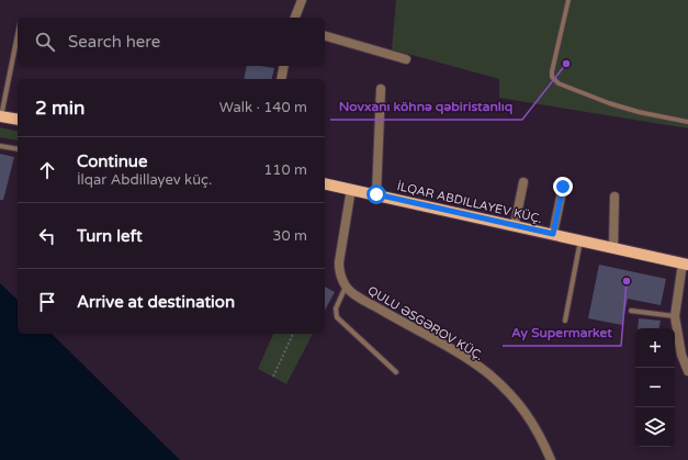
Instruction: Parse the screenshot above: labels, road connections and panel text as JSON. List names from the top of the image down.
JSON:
{
  "streets": {
    "main road": ["İLQAR ABDILLAYEV KÜÇ."],
    "street": ["QULU ƏSGƏROV KÜÇ."]
  },
  "places": ["Novxanı köhnə qəbiristanlıq", "Ay Supermarket"],
  "page": {
    "search": "Search here",
    "heading": ["2 min", "Walk · 140 m"],
    "list": [
      ["Continue", "İlqar Abdillayev küç.", "110 m"],
      ["Turn left", "30 m"],
      "Arrive at destination"
    ],
    "map_buttons": ["+", "−"]
  }
}
